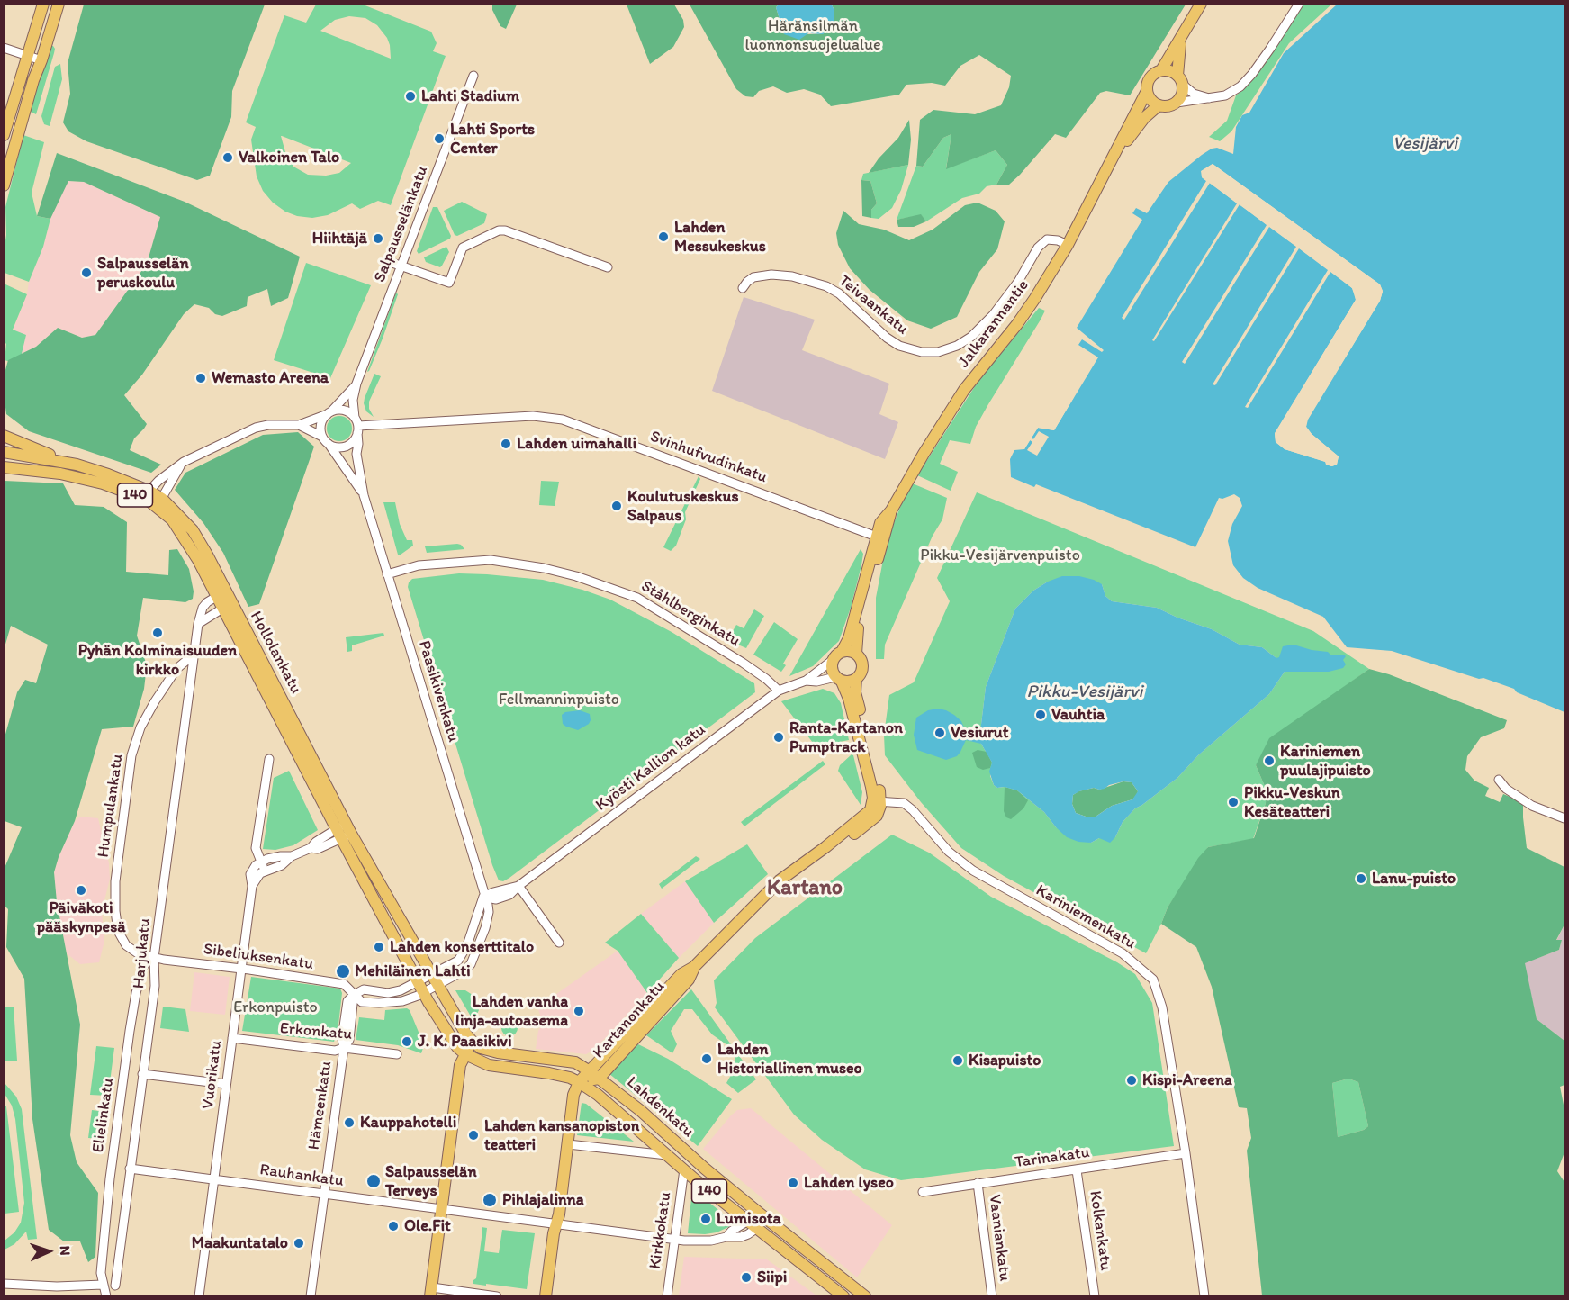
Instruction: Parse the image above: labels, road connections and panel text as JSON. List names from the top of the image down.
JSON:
{
  "streets": {
    "main road": [
      "Jalkarannantie",
      "140",
      "Hollolankatu",
      "Kartanonkatu",
      "Lahdenkatu"
    ],
    "street": [
      "Salpausselänkatu",
      "Teivaankatu",
      "Svinhufvudinkatu",
      "Ståhlberginkatu",
      "Paasikivenkatu",
      "Kyösti Kallion katu",
      "Humpulankatu",
      "Kariniemenkatu",
      "Harjukatu",
      "Sibeliuksenkatu",
      "Erkonkatu",
      "Vuorikatu",
      "Hämeenkatu",
      "Elielinkatu",
      "Tarinakatu",
      "Rauhankatu",
      "Kirkkokatu",
      "Kolkankatu",
      "Vaaniankatu"
    ]
  },
  "crossings": [
    ["Salpausselänkatu", "Svinhufvudinkatu"],
    ["Salpausselänkatu", "Paasikivenkatu"],
    ["Teivaankatu", "Jalkarannantie"],
    ["Jalkarannantie", "Svinhufvudinkatu"],
    ["Jalkarannantie", "Kyösti Kallion katu"],
    ["Svinhufvudinkatu", "Paasikivenkatu"],
    ["140", "Hollolankatu"],
    ["140", "Paasikivenkatu"],
    ["140", "Sibeliuksenkatu"],
    ["140", "Lahdenkatu"],
    ["Ståhlberginkatu", "Paasikivenkatu"],
    ["Ståhlberginkatu", "Kyösti Kallion katu"],
    ["Hollolankatu", "Harjukatu"],
    ["Paasikivenkatu", "Kyösti Kallion katu"],
    ["Paasikivenkatu", "Sibeliuksenkatu"],
    ["Humpulankatu", "Harjukatu"],
    ["Humpulankatu", "Sibeliuksenkatu"],
    ["Humpulankatu", "Elielinkatu"],
    ["Kariniemenkatu", "Kartanonkatu"],
    ["Kariniemenkatu", "Tarinakatu"],
    ["Harjukatu", "Sibeliuksenkatu"],
    ["Harjukatu", "Elielinkatu"],
    ["Harjukatu", "Rauhankatu"],
    ["Sibeliuksenkatu", "Vuorikatu"],
    ["Sibeliuksenkatu", "Hämeenkatu"],
    ["Sibeliuksenkatu", "Elielinkatu"],
    ["Kartanonkatu", "Lahdenkatu"],
    ["Erkonkatu", "Vuorikatu"],
    ["Erkonkatu", "Hämeenkatu"],
    ["Vuorikatu", "Rauhankatu"],
    ["Hämeenkatu", "Rauhankatu"],
    ["Lahdenkatu", "Rauhankatu"],
    ["Lahdenkatu", "Kirkkokatu"],
    ["Tarinakatu", "Kolkankatu"],
    ["Tarinakatu", "Vaaniankatu"],
    ["Rauhankatu", "Kirkkokatu"]
  ],
  "districts": ["Kartano"],
  "water": ["Vesijärvi", "Pikku-Vesijärvi"],
  "parks": [
    "Häränsilmän luonnonsuojelualue",
    "Pikku-Vesijärvenpuisto",
    "Fellmanninpuisto",
    "Erkonpuisto"
  ],
  "places": [
    "Lahti Stadium",
    "Lahti Sports Center",
    "Valkoinen Talo",
    "Lahden Messukeskus",
    "Hiihtäjä",
    "Salpausselän peruskoulu",
    "Wemasto Areena",
    "Lahden uimahalli",
    "Koulutuskeskus Salpaus",
    "Pyhän Kolminaisuuden kirkko",
    "Vauhtia",
    "Vesiurut",
    "Ranta-Kartanon Pumptrack",
    "Kariniemen puulajipuisto",
    "Pikku-Veskun Kesäteatteri",
    "Lanu-puisto",
    "Päiväkoti pääskynpesä",
    "Lahden konserttitalo",
    "Mehiläinen Lahti",
    "Lahden vanha linja-autoasema",
    "J. K. Paasikivi",
    "Lahden Historiallinen museo",
    "Kisapuisto",
    "Kispi-Areena",
    "Kauppahotelli",
    "Lahden kansanopiston teatteri",
    "Salpausselän Terveys",
    "Lahden lyseo",
    "Pihlajalinna",
    "Lumisota",
    "Ole.Fit",
    "Maakuntatalo",
    "Siipi"
  ],
  "north": "right"
}
